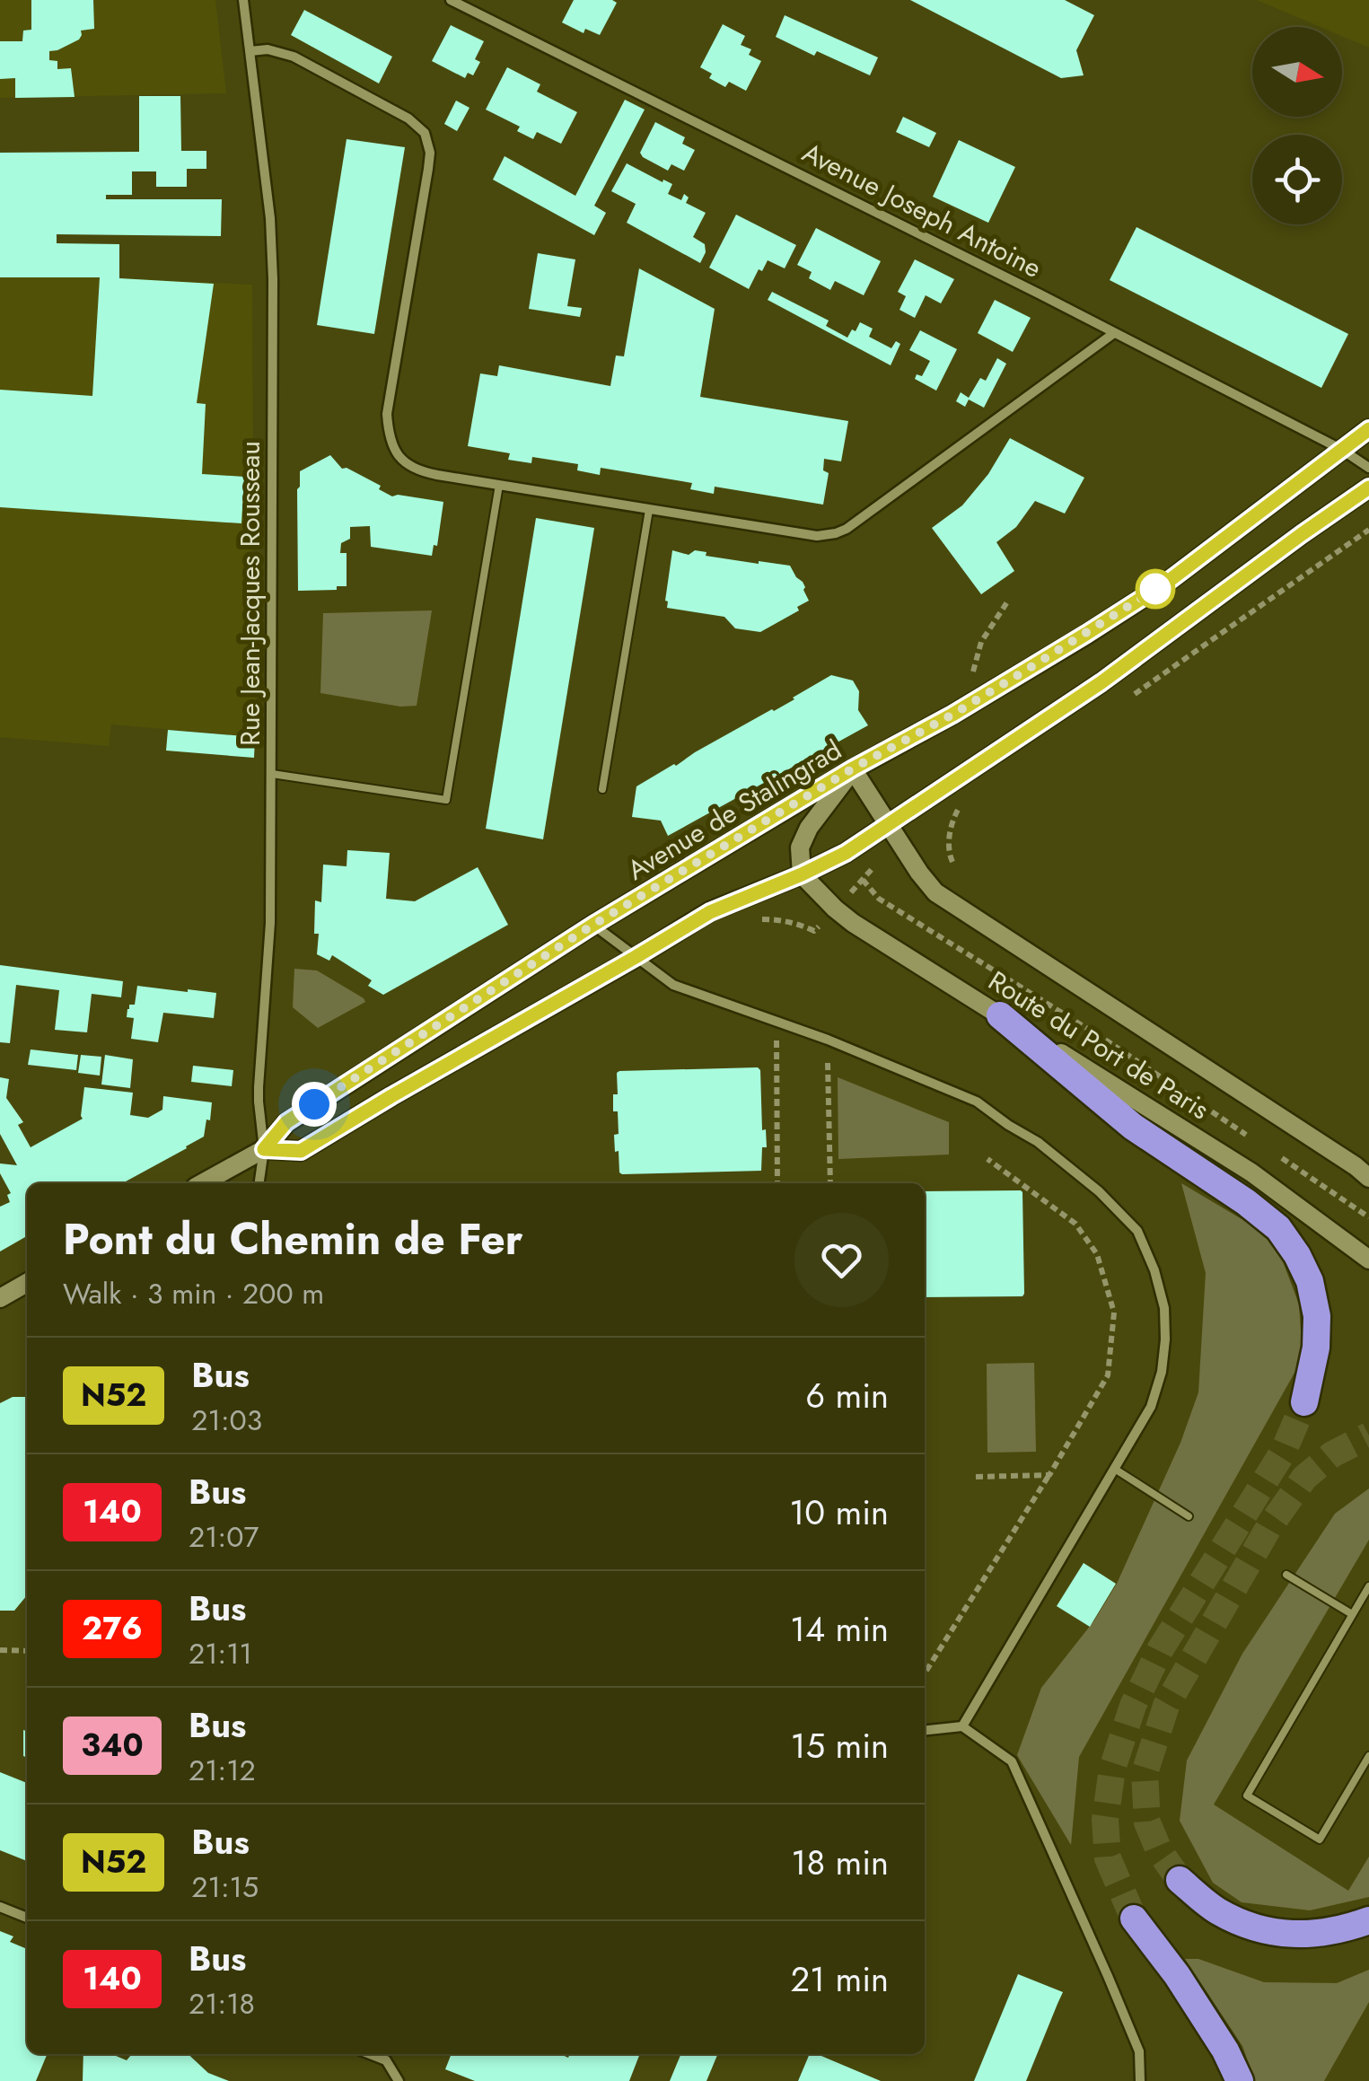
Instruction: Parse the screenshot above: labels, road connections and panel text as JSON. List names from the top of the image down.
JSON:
{
  "streets": {
    "main road": ["Avenue de Stalingrad", "Route du Port de Paris"],
    "street": ["Avenue Joseph Antoine", "Rue Jean-Jacques Rousseau"]
  },
  "crossings": [
    ["Avenue Joseph Antoine", "Avenue de Stalingrad"],
    ["Rue Jean-Jacques Rousseau", "Avenue de Stalingrad"],
    ["Avenue de Stalingrad", "Route du Port de Paris"]
  ],
  "lines": ["bus line N52"],
  "north": "right",
  "page": {
    "heading": ["Pont du Chemin de Fer", "Walk · 3 min · 200 m"],
    "list": [
      {
        "mark": "N52",
        "name": "Bus",
        "note": "21:03",
        "value": "6 min"
      },
      {
        "mark": "140",
        "name": "Bus",
        "note": "21:07",
        "value": "10 min"
      },
      {
        "mark": "276",
        "name": "Bus",
        "note": "21:11",
        "value": "14 min"
      },
      {
        "mark": "340",
        "name": "Bus",
        "note": "21:12",
        "value": "15 min"
      },
      {
        "mark": "N52",
        "name": "Bus",
        "note": "21:15",
        "value": "18 min"
      },
      {
        "mark": "140",
        "name": "Bus",
        "note": "21:18",
        "value": "21 min"
      }
    ]
  }
}
